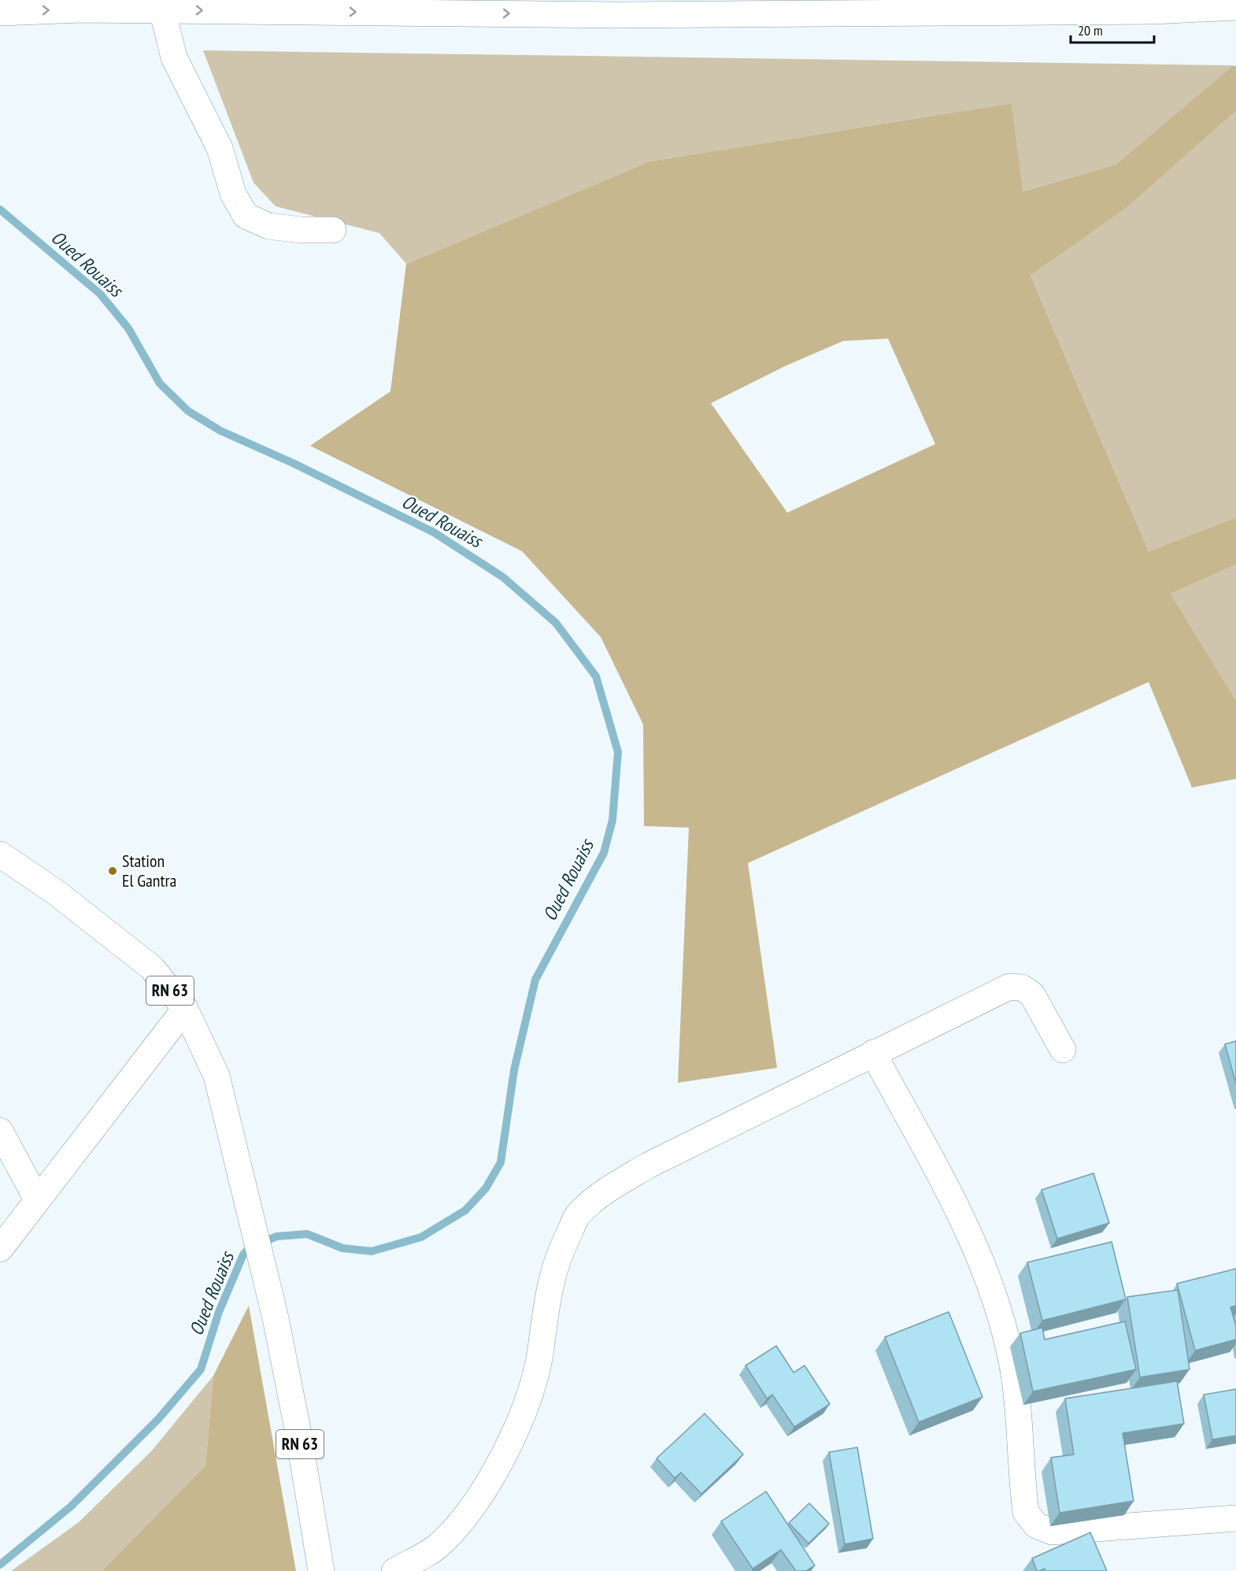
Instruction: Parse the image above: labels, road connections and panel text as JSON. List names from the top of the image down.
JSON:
{
  "streets": {
    "main road": ["RN 63"]
  },
  "water": ["Oued Rouaiss"],
  "places": ["Station El Gantra"],
  "scale_bar": "20 m"
}
